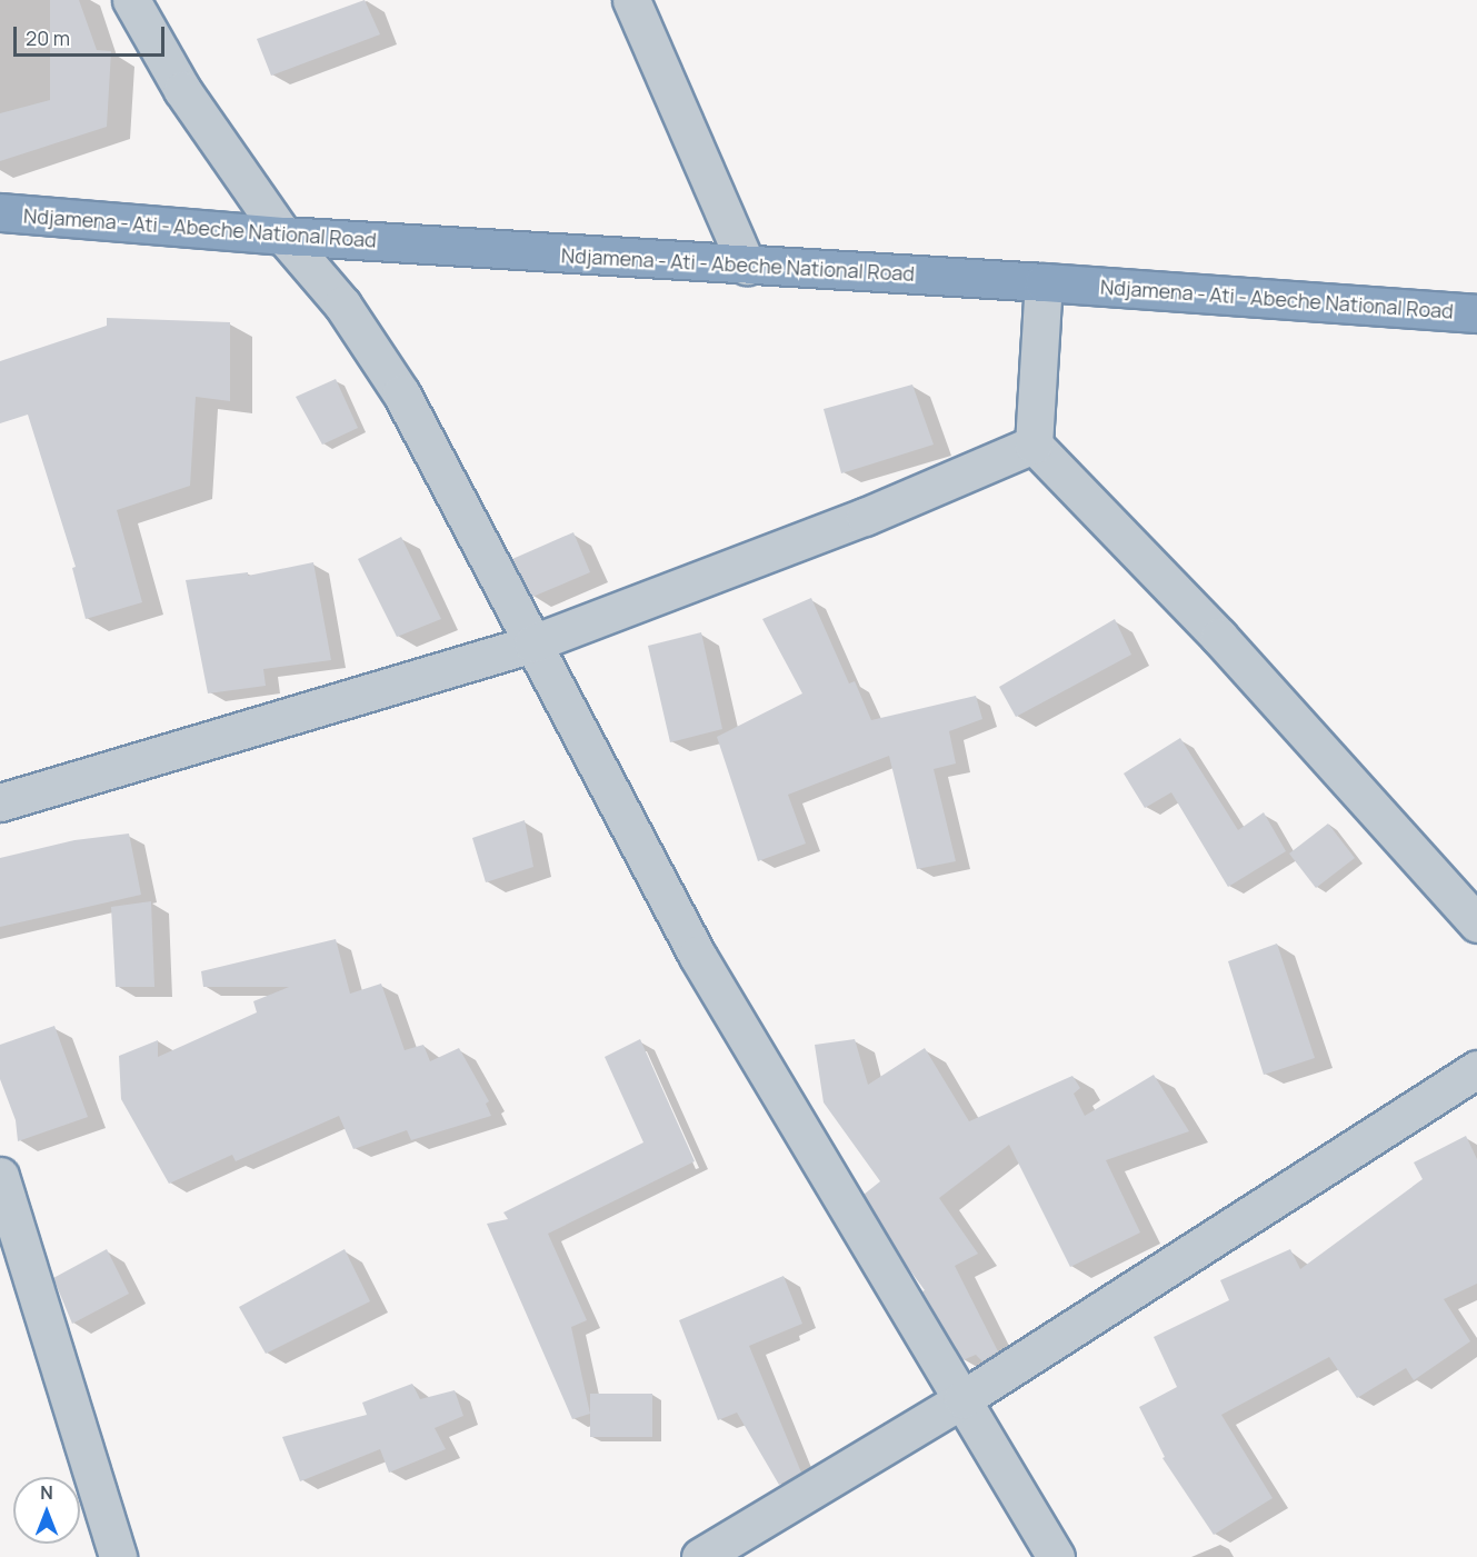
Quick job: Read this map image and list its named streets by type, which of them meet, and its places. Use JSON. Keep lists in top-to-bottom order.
{
  "streets": {
    "highway": ["Ndjamena - Ati - Abeche National Road"]
  },
  "scale_bar": "20 m",
  "north": "top"
}
